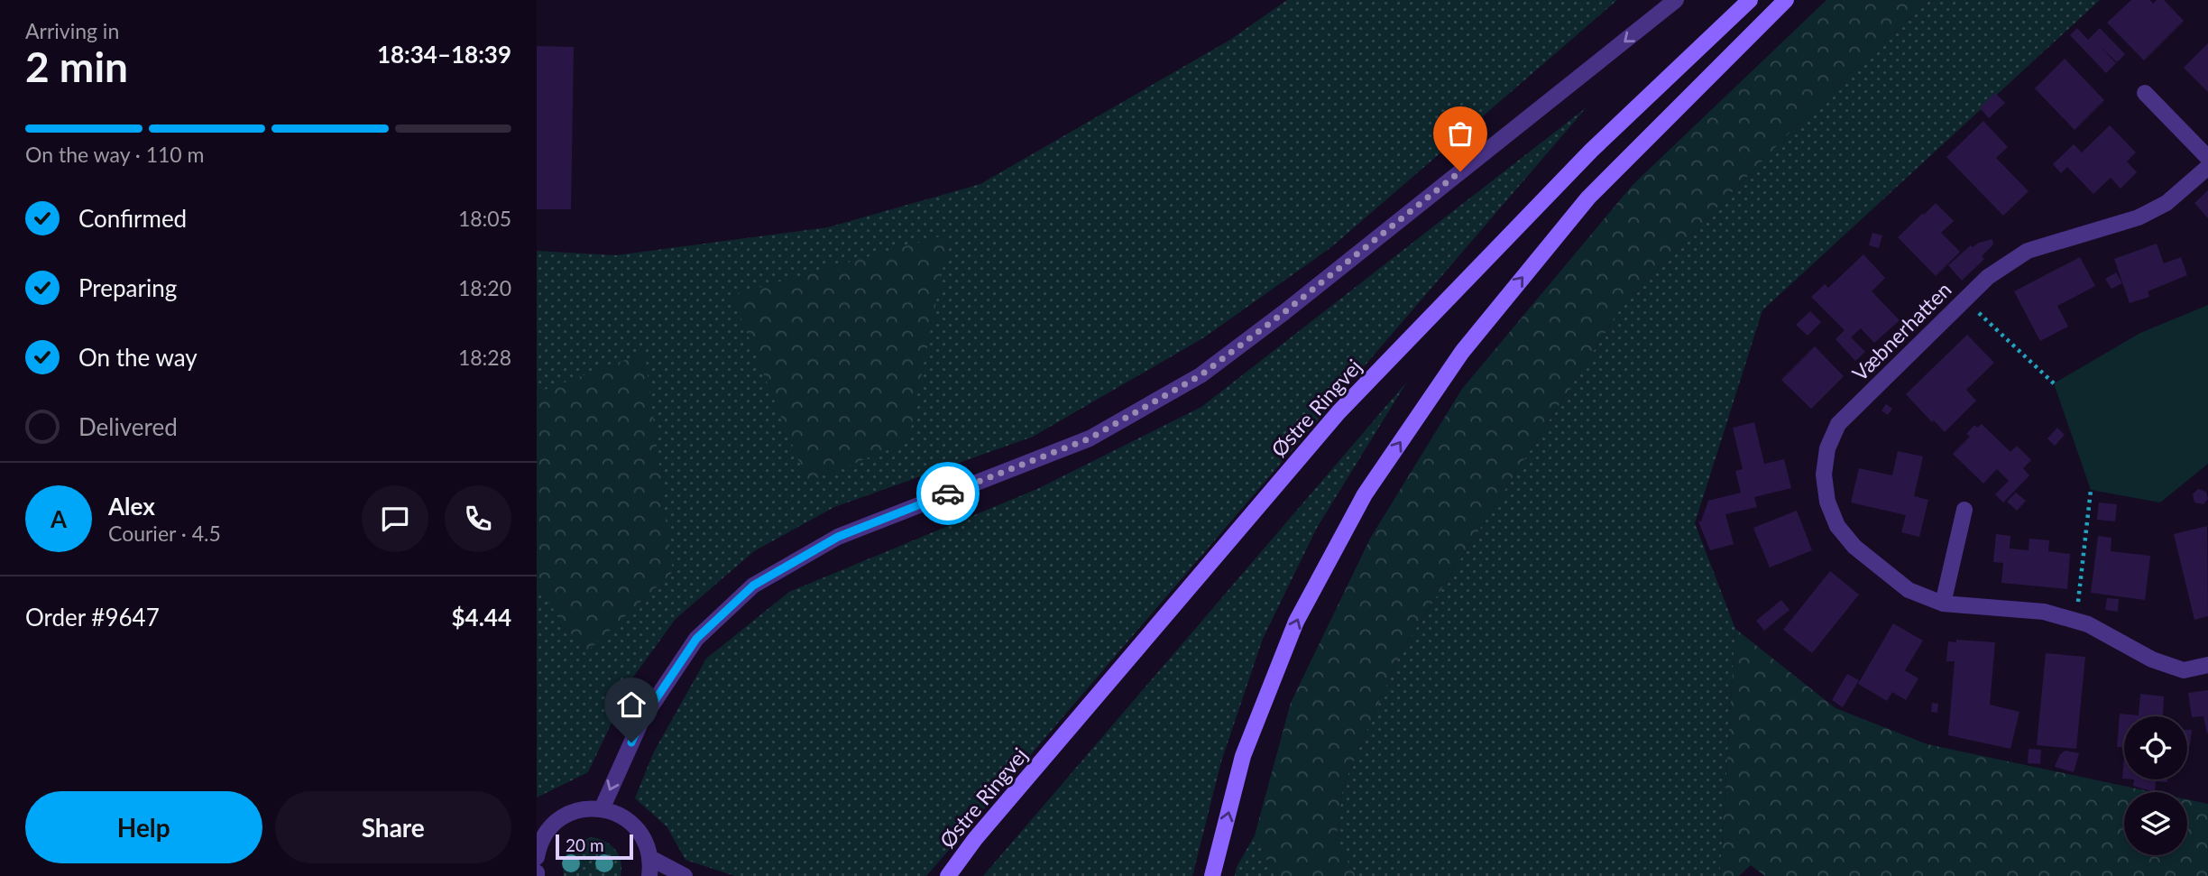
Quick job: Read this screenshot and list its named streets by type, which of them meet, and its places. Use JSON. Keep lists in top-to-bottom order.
{
  "streets": {
    "main road": ["Østre Ringvej"],
    "street": ["Væbnerhatten"]
  },
  "scale_bar": "20 m",
  "page": {
    "heading": ["2 min", "Arriving in", "18:34–18:39"],
    "panel": [
      "Alex",
      "Courier · 4.5",
      "Order #9647",
      "$4.44"
    ],
    "bar": "On the way · 110 m",
    "list": [
      ["Confirmed", "18:05"],
      ["Preparing", "18:20"],
      ["On the way", "18:28"],
      "Delivered"
    ],
    "round": "A",
    "buttons": ["Help", "Share"],
    "scale": "20 m"
  }
}
